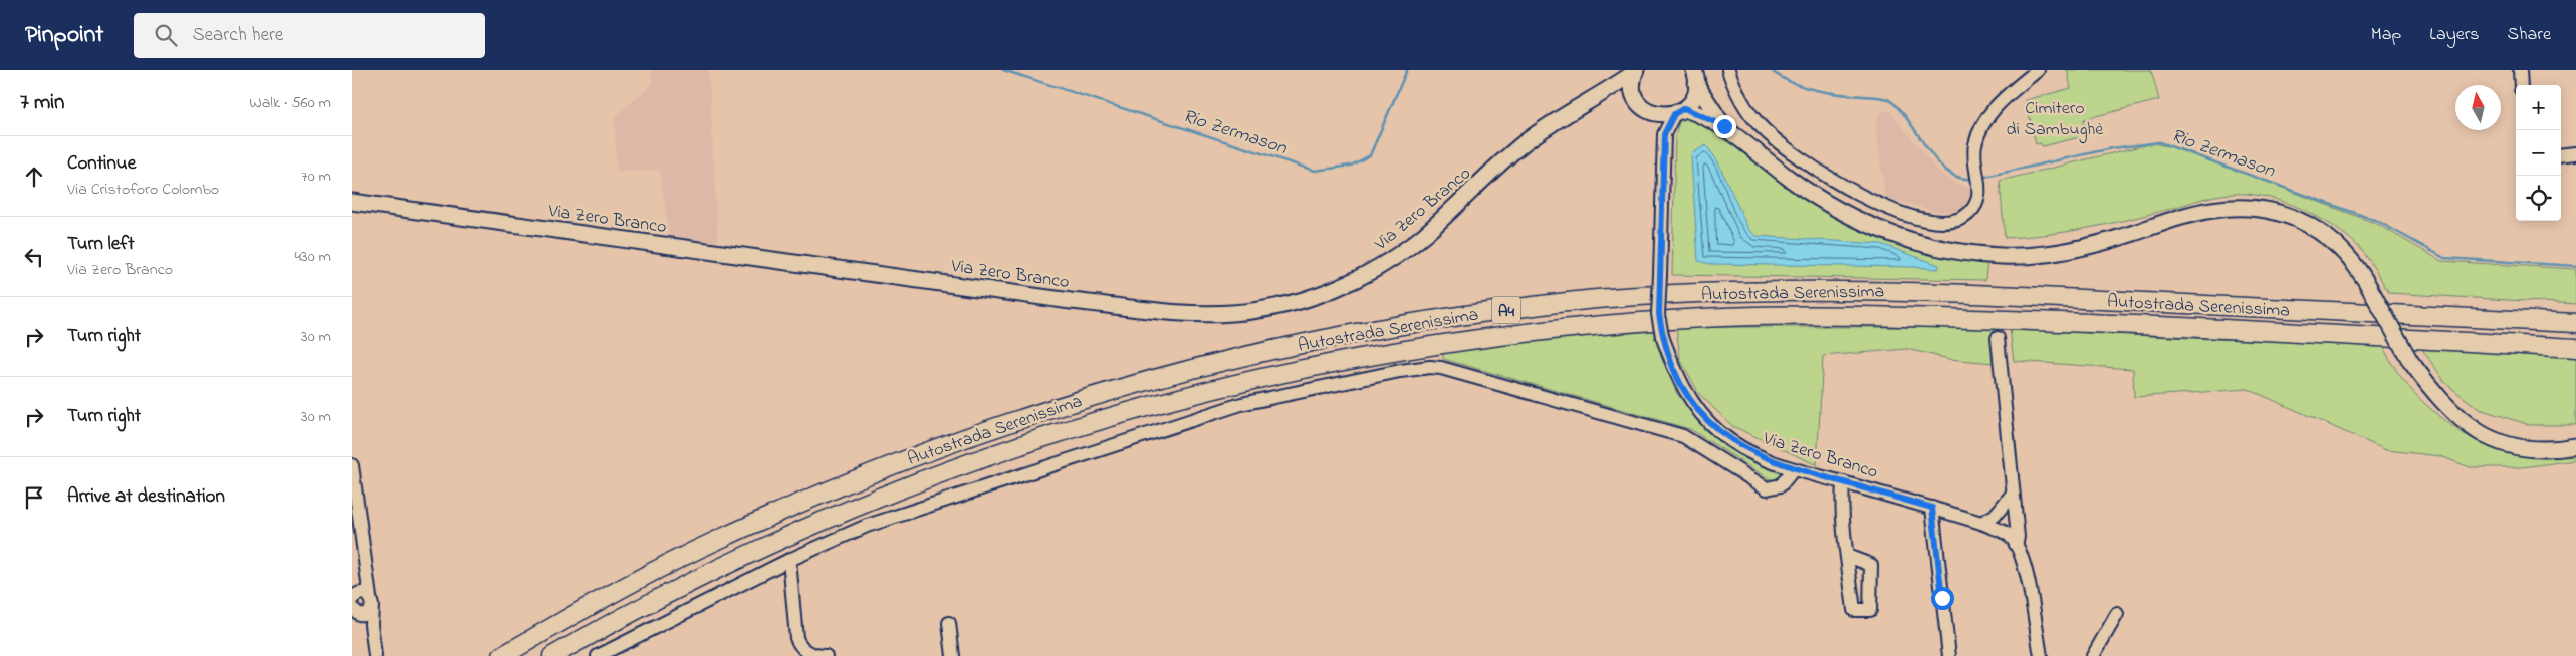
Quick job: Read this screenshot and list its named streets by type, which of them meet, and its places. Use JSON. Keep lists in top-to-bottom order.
{
  "streets": {
    "highway": ["Autostrada Serenissima", "A4"],
    "main road": ["Via Zero Branco"]
  },
  "water": ["Rio Zermason"],
  "parks": ["Cimitero di Sambughè"],
  "north": "top",
  "page": {
    "header": "Pinpoint",
    "search": "Search here",
    "nav": ["Map", "Layers", "Share"],
    "heading": ["7 min", "Walk · 560 m"],
    "map_buttons": ["+", "−"],
    "list": [
      ["Continue", "Via Cristoforo Colombo", "70 m"],
      ["Turn left", "Via Zero Branco", "430 m"],
      ["Turn right", "30 m"],
      ["Turn right", "30 m"],
      "Arrive at destination"
    ]
  }
}
